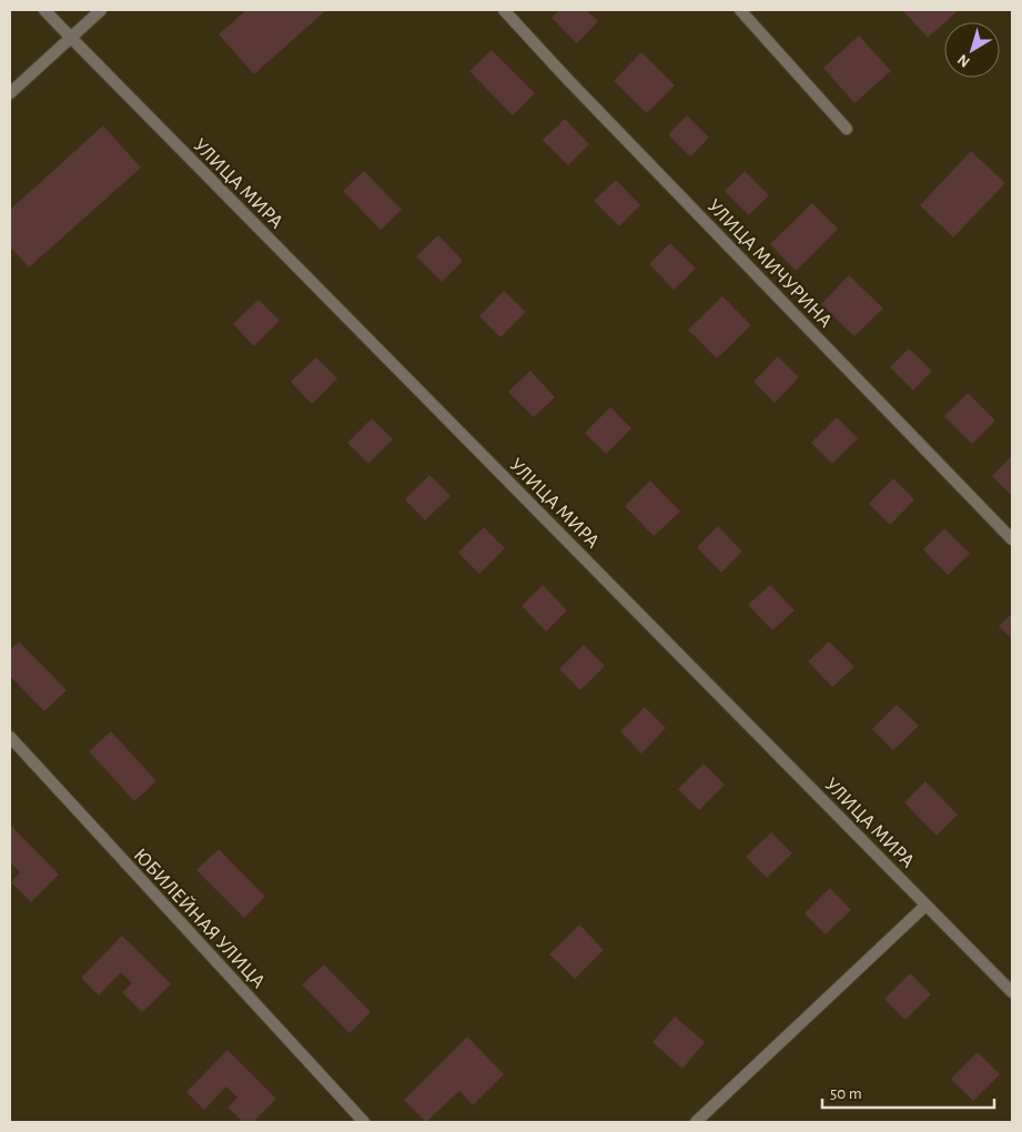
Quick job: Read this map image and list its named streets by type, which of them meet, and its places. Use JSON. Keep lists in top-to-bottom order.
{
  "streets": {
    "street": ["УЛИЦА МИРА", "УЛИЦА МИЧУРИНА", "ЮБИЛЕЙНАЯ УЛИЦА"]
  },
  "scale_bar": "50 m",
  "north": "bottom left"
}
